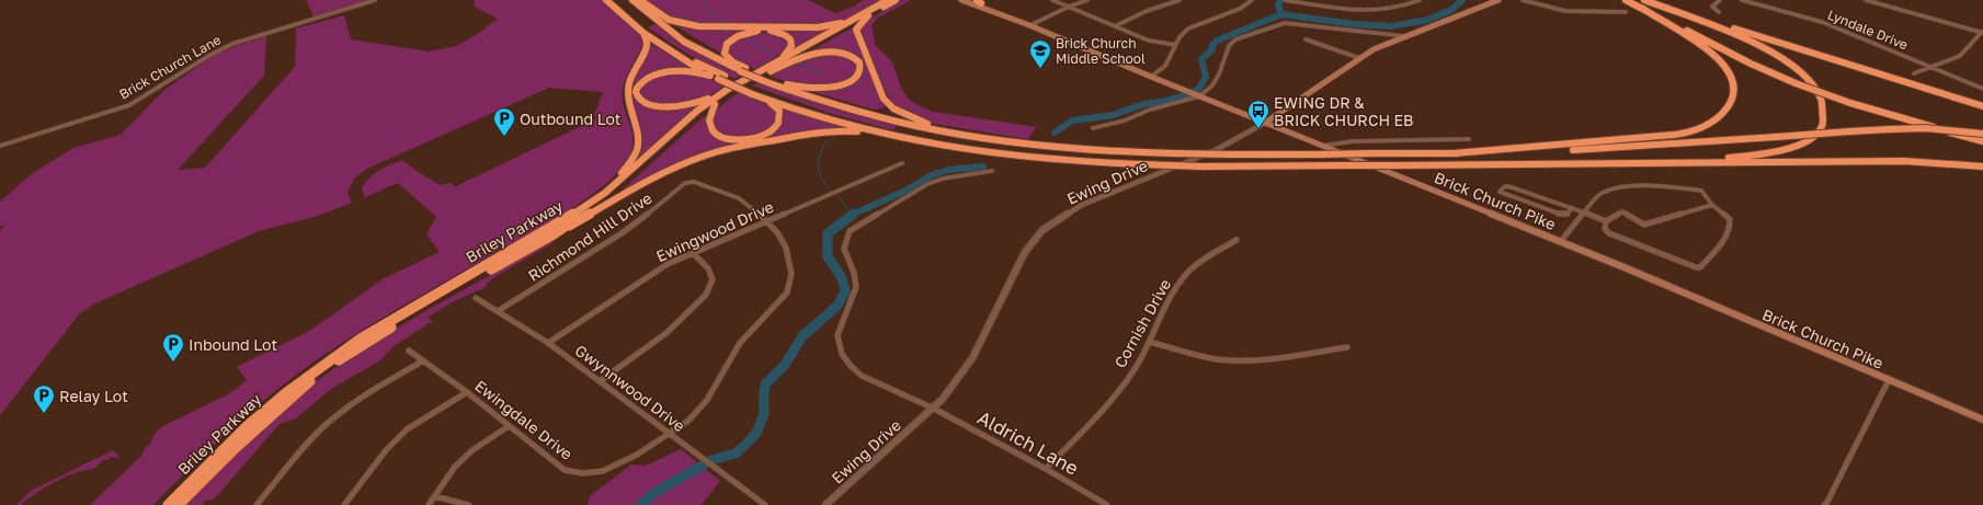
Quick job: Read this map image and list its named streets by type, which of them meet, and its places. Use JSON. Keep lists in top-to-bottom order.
{
  "streets": {
    "highway": ["Briley Parkway"],
    "main road": ["Ewing Drive", "Brick Church Pike"],
    "street": [
      "Lyndale Drive",
      "Brick Church Lane",
      "Ewingwood Drive",
      "Richmond Hill Drive",
      "Cornish Drive",
      "Gwynnwood Drive",
      "Ewingdale Drive",
      "Aldrich Lane"
    ]
  },
  "crossings": [
    ["Ewing Drive", "Brick Church Pike"],
    ["Ewing Drive", "Aldrich Lane"],
    ["Ewingwood Drive", "Gwynnwood Drive"],
    ["Ewingwood Drive", "Ewingdale Drive"],
    ["Richmond Hill Drive", "Gwynnwood Drive"],
    ["Richmond Hill Drive", "Ewingdale Drive"],
    ["Cornish Drive", "Aldrich Lane"],
    ["Gwynnwood Drive", "Ewingdale Drive"]
  ],
  "places": {
    "school or university": ["Brick Church Middle School"],
    "bus stop": ["EWING DR & BRICK CHURCH EB"],
    "parking": ["Outbound Lot", "Inbound Lot", "Relay Lot"]
  }
}
